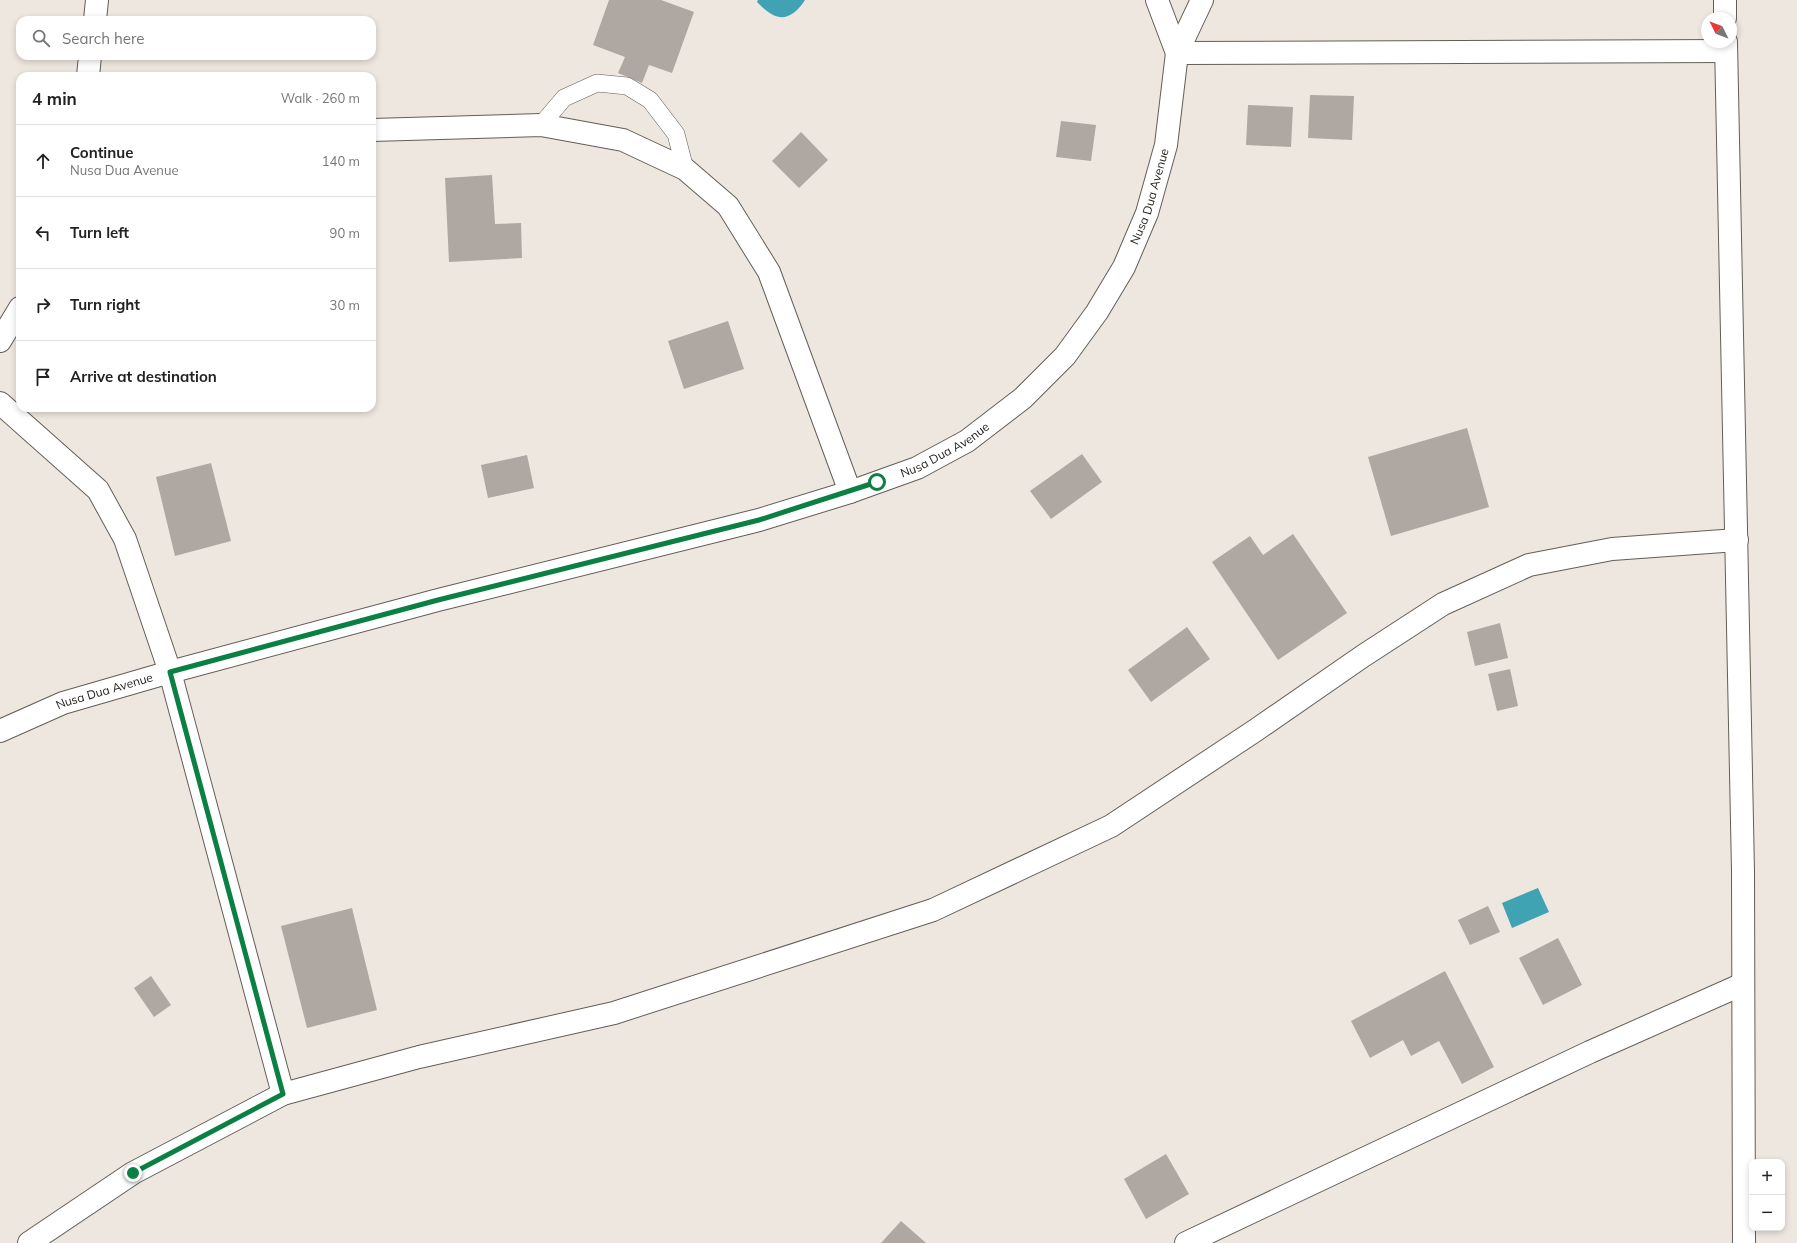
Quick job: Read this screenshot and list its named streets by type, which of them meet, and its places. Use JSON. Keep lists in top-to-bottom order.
{
  "streets": {
    "street": ["Nusa Dua Avenue"]
  },
  "north": "top left",
  "page": {
    "search": "Search here",
    "heading": ["4 min", "Walk · 260 m"],
    "list": [
      ["Continue", "Nusa Dua Avenue", "140 m"],
      ["Turn left", "90 m"],
      ["Turn right", "30 m"],
      "Arrive at destination"
    ],
    "map_buttons": ["+", "−"]
  }
}
